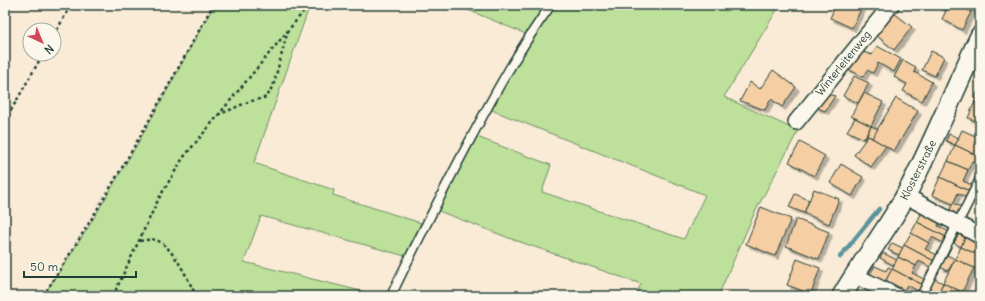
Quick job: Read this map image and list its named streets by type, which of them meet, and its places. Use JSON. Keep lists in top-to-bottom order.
{
  "streets": {
    "street": ["Winterleitenweg", "Klosterstraße"]
  },
  "scale_bar": "50 m",
  "north": "bottom right"
}
